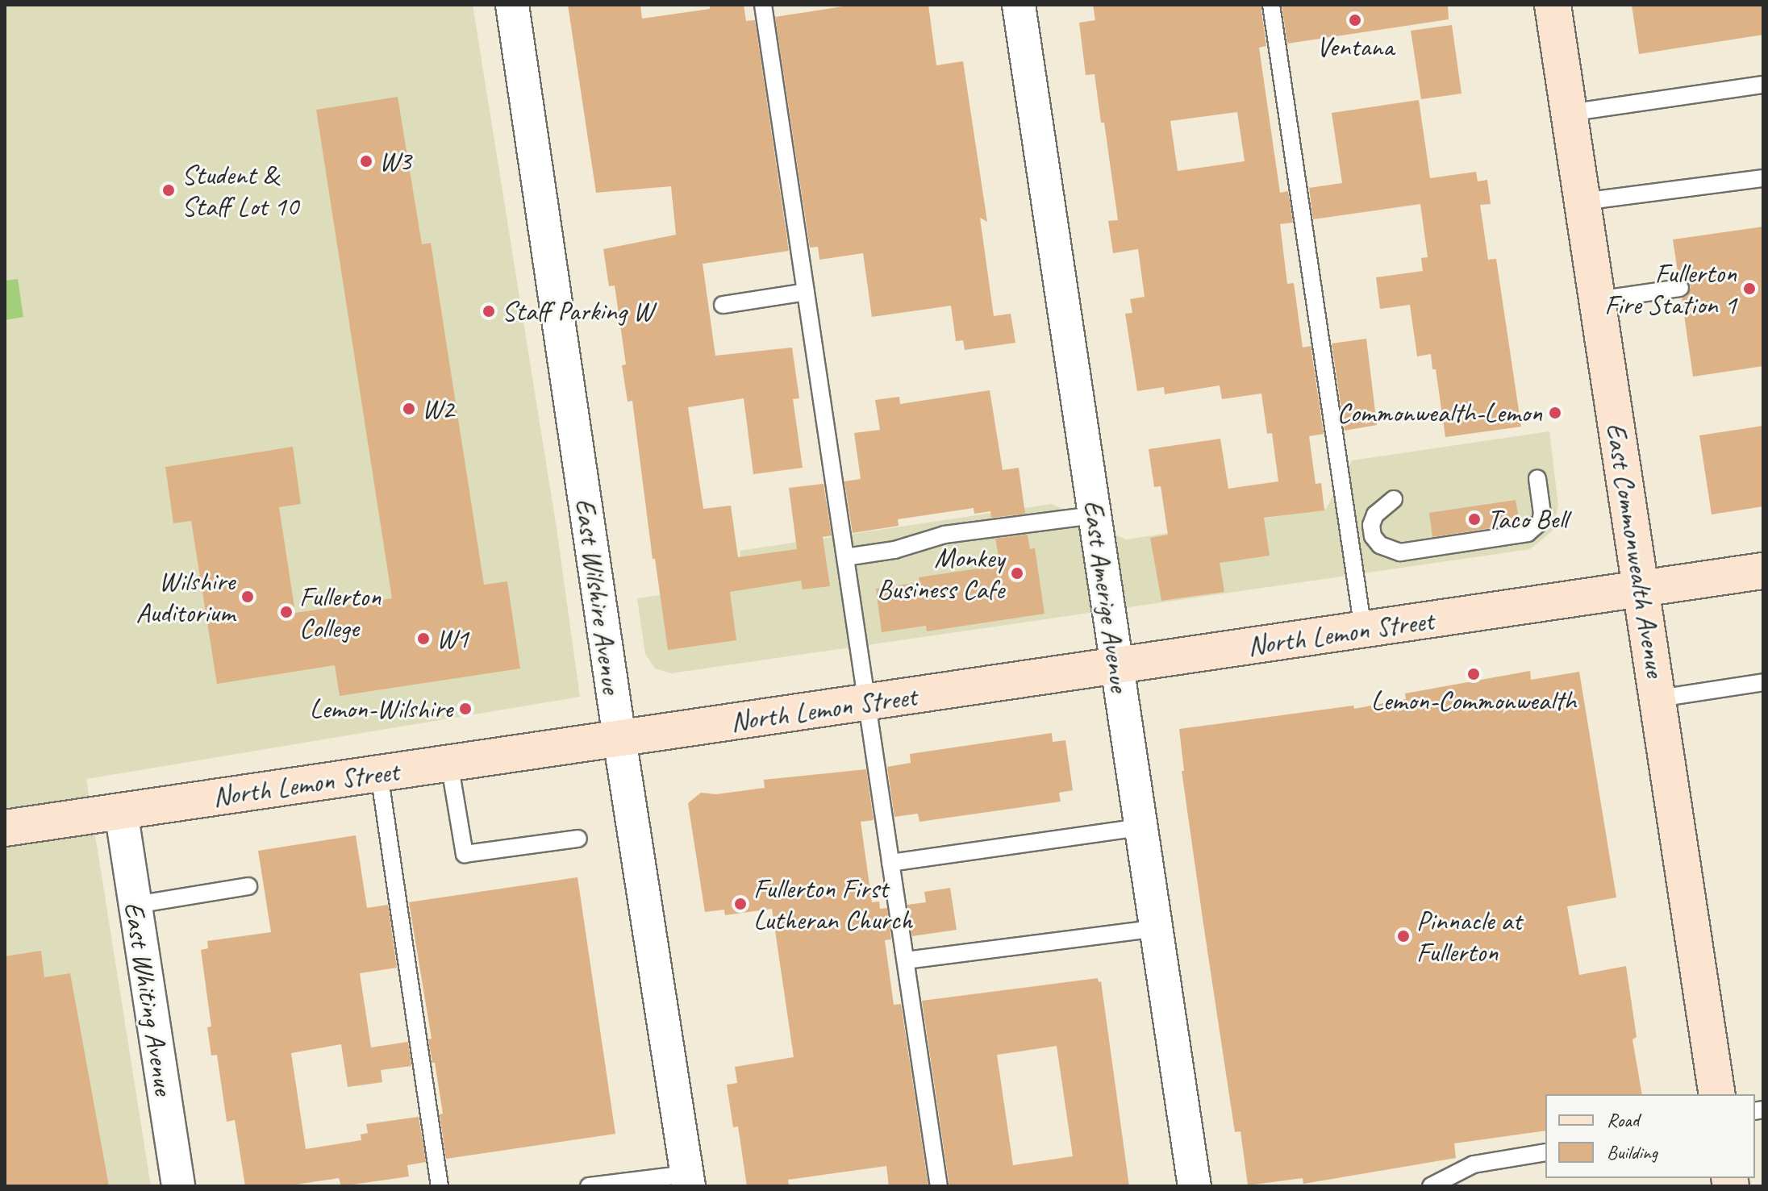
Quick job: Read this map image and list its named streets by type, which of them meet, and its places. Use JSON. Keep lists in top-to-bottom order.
{
  "streets": {
    "street": [
      "East Commonwealth Avenue",
      "East Wilshire Avenue",
      "East Amerige Avenue",
      "North Lemon Street",
      "East Whiting Avenue"
    ]
  },
  "crossings": [
    ["East Commonwealth Avenue", "North Lemon Street"],
    ["East Wilshire Avenue", "North Lemon Street"],
    ["East Amerige Avenue", "North Lemon Street"],
    ["North Lemon Street", "East Whiting Avenue"]
  ],
  "places": [
    "Ventana",
    "W3",
    "Student & Staff Lot 10",
    "Fullerton Fire Station 1",
    "Staff Parking W",
    "W2",
    "Commonwealth-Lemon",
    "Taco Bell",
    "Monkey Business Cafe",
    "Wilshire Auditorium",
    "Fullerton College",
    "W1",
    "Lemon-Commonwealth",
    "Lemon-Wilshire",
    "Fullerton First Lutheran Church",
    "Pinnacle at Fullerton"
  ],
  "legend": ["Road", "Building"]
}
